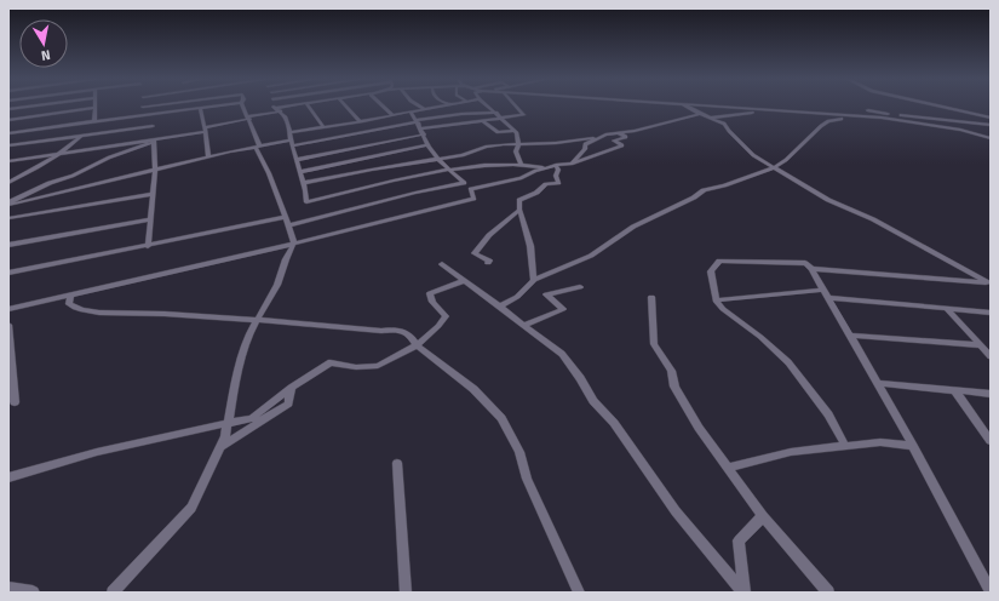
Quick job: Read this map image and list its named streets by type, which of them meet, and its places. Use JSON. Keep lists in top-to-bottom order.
{
  "north": "bottom"
}
